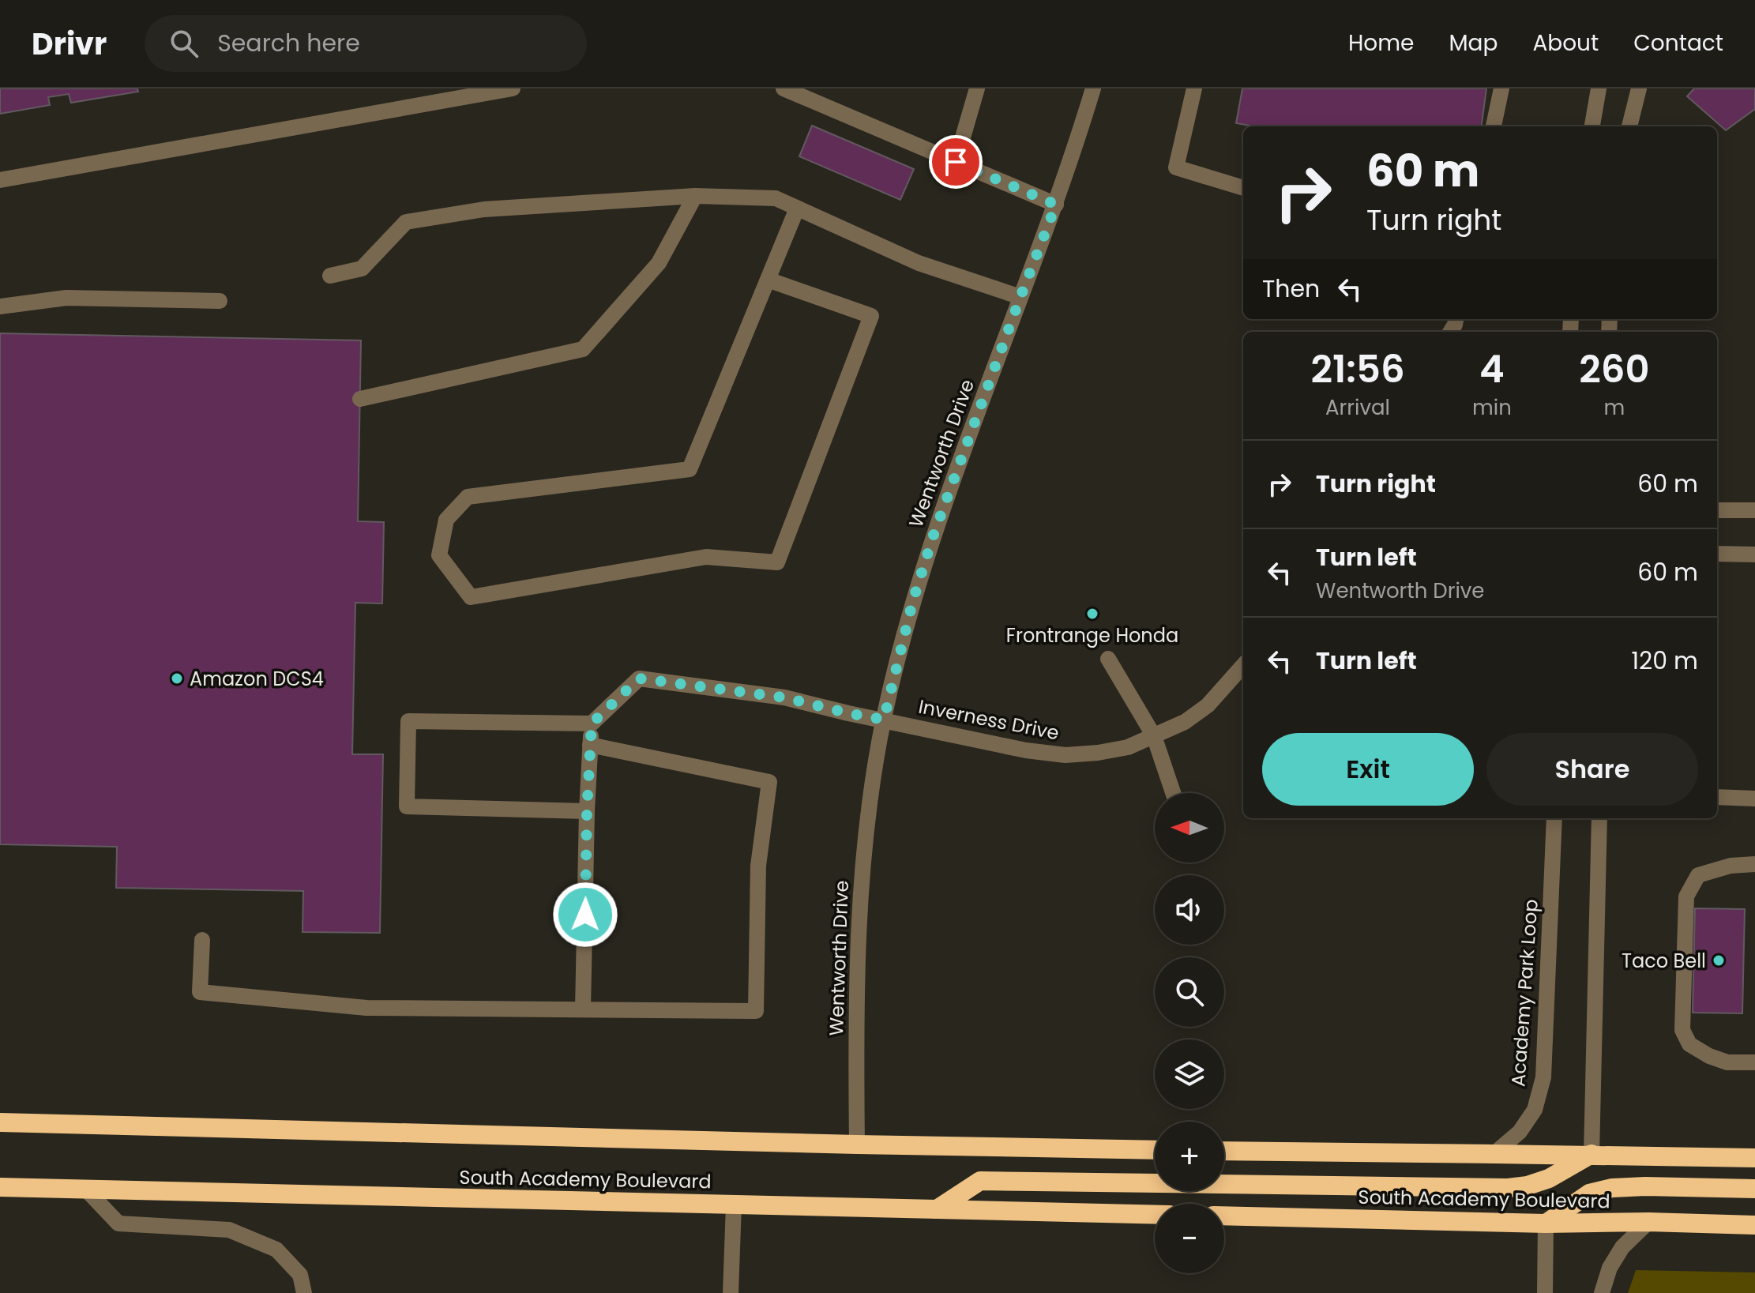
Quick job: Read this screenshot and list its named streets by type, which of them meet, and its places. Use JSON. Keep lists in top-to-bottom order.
{
  "streets": {
    "highway": ["South Academy Boulevard"],
    "street": ["Wentworth Drive", "Inverness Drive", "Academy Park Loop"]
  },
  "crossings": [
    ["Wentworth Drive", "Inverness Drive"]
  ],
  "places": ["Frontrange Honda", "Amazon DCS4", "Taco Bell"],
  "north": "left",
  "page": {
    "header": "Drivr",
    "search": "Search here",
    "nav": [
      "Home",
      "Map",
      "About",
      "Contact"
    ],
    "turn": ["60 m", "Turn right"],
    "then": "Then",
    "eta": [
      "21:56",
      "Arrival",
      "4",
      "min",
      "260",
      "m"
    ],
    "list": [
      {
        "name": "Turn right",
        "value": "60 m"
      },
      {
        "name": "Turn left",
        "note": "Wentworth Drive",
        "value": "60 m"
      },
      {
        "name": "Turn left",
        "value": "120 m"
      }
    ],
    "buttons": ["Exit", "Share"],
    "map_buttons": ["+", "−"]
  }
}
